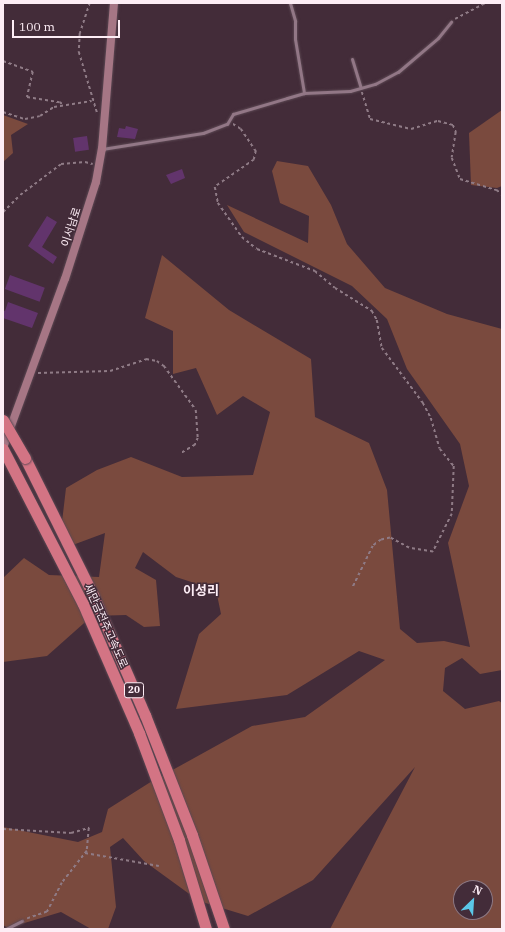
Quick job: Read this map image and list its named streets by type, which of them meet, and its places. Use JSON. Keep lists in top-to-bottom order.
{
  "streets": {
    "highway": ["새만금전주고속도로", "20"],
    "main road": ["이서남로"]
  },
  "crossings": [
    ["이서남로", "새만금전주고속도로"]
  ],
  "districts": ["이성리"],
  "scale_bar": "100 m",
  "north": "top right"
}
